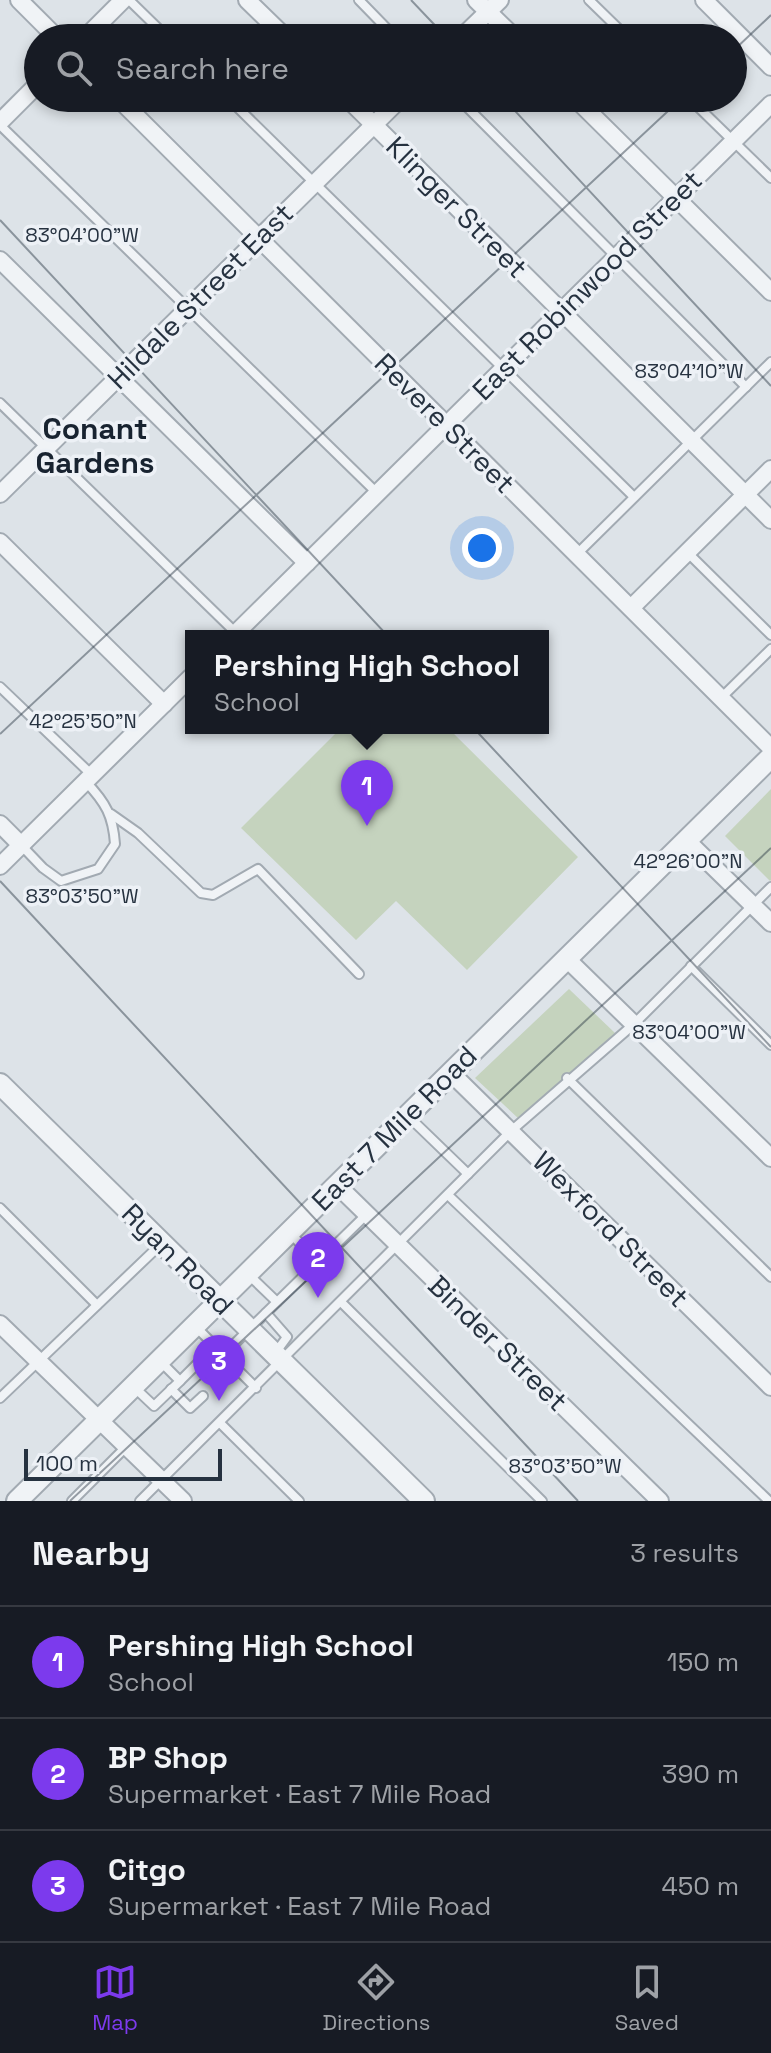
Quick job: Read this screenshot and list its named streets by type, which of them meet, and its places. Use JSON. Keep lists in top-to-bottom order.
{
  "streets": {
    "street": [
      "Klinger Street",
      "East Robinwood Street",
      "Hildale Street East",
      "Revere Street",
      "East 7 Mile Road",
      "Wexford Street",
      "Ryan Road",
      "Binder Street"
    ]
  },
  "crossings": [
    ["Klinger Street", "East Robinwood Street"],
    ["Klinger Street", "Hildale Street East"],
    ["East Robinwood Street", "Revere Street"],
    ["Hildale Street East", "Revere Street"],
    ["East 7 Mile Road", "Wexford Street"],
    ["East 7 Mile Road", "Ryan Road"],
    ["East 7 Mile Road", "Binder Street"]
  ],
  "districts": ["Conant Gardens"],
  "scale_bar": "100 m",
  "page": {
    "search": "Search here",
    "popup": ["Pershing High School", "School"],
    "pins": ["1", "2", "3"],
    "scale": "100 m",
    "heading": ["Nearby", "3 results"],
    "list": [
      {
        "mark": "1",
        "name": "Pershing High School",
        "note": "School",
        "value": "150 m"
      },
      {
        "mark": "2",
        "name": "BP Shop",
        "note": "Supermarket · East 7 Mile Road",
        "value": "390 m"
      },
      {
        "mark": "3",
        "name": "Citgo",
        "note": "Supermarket · East 7 Mile Road",
        "value": "450 m"
      }
    ],
    "nav": ["Map", "Directions", "Saved"]
  },
  "coordinates": [
    "83°04'00\"W",
    "83°04'10\"W",
    "42°25'50\"N",
    "42°26'00\"N",
    "83°03'50\"W"
  ]
}
